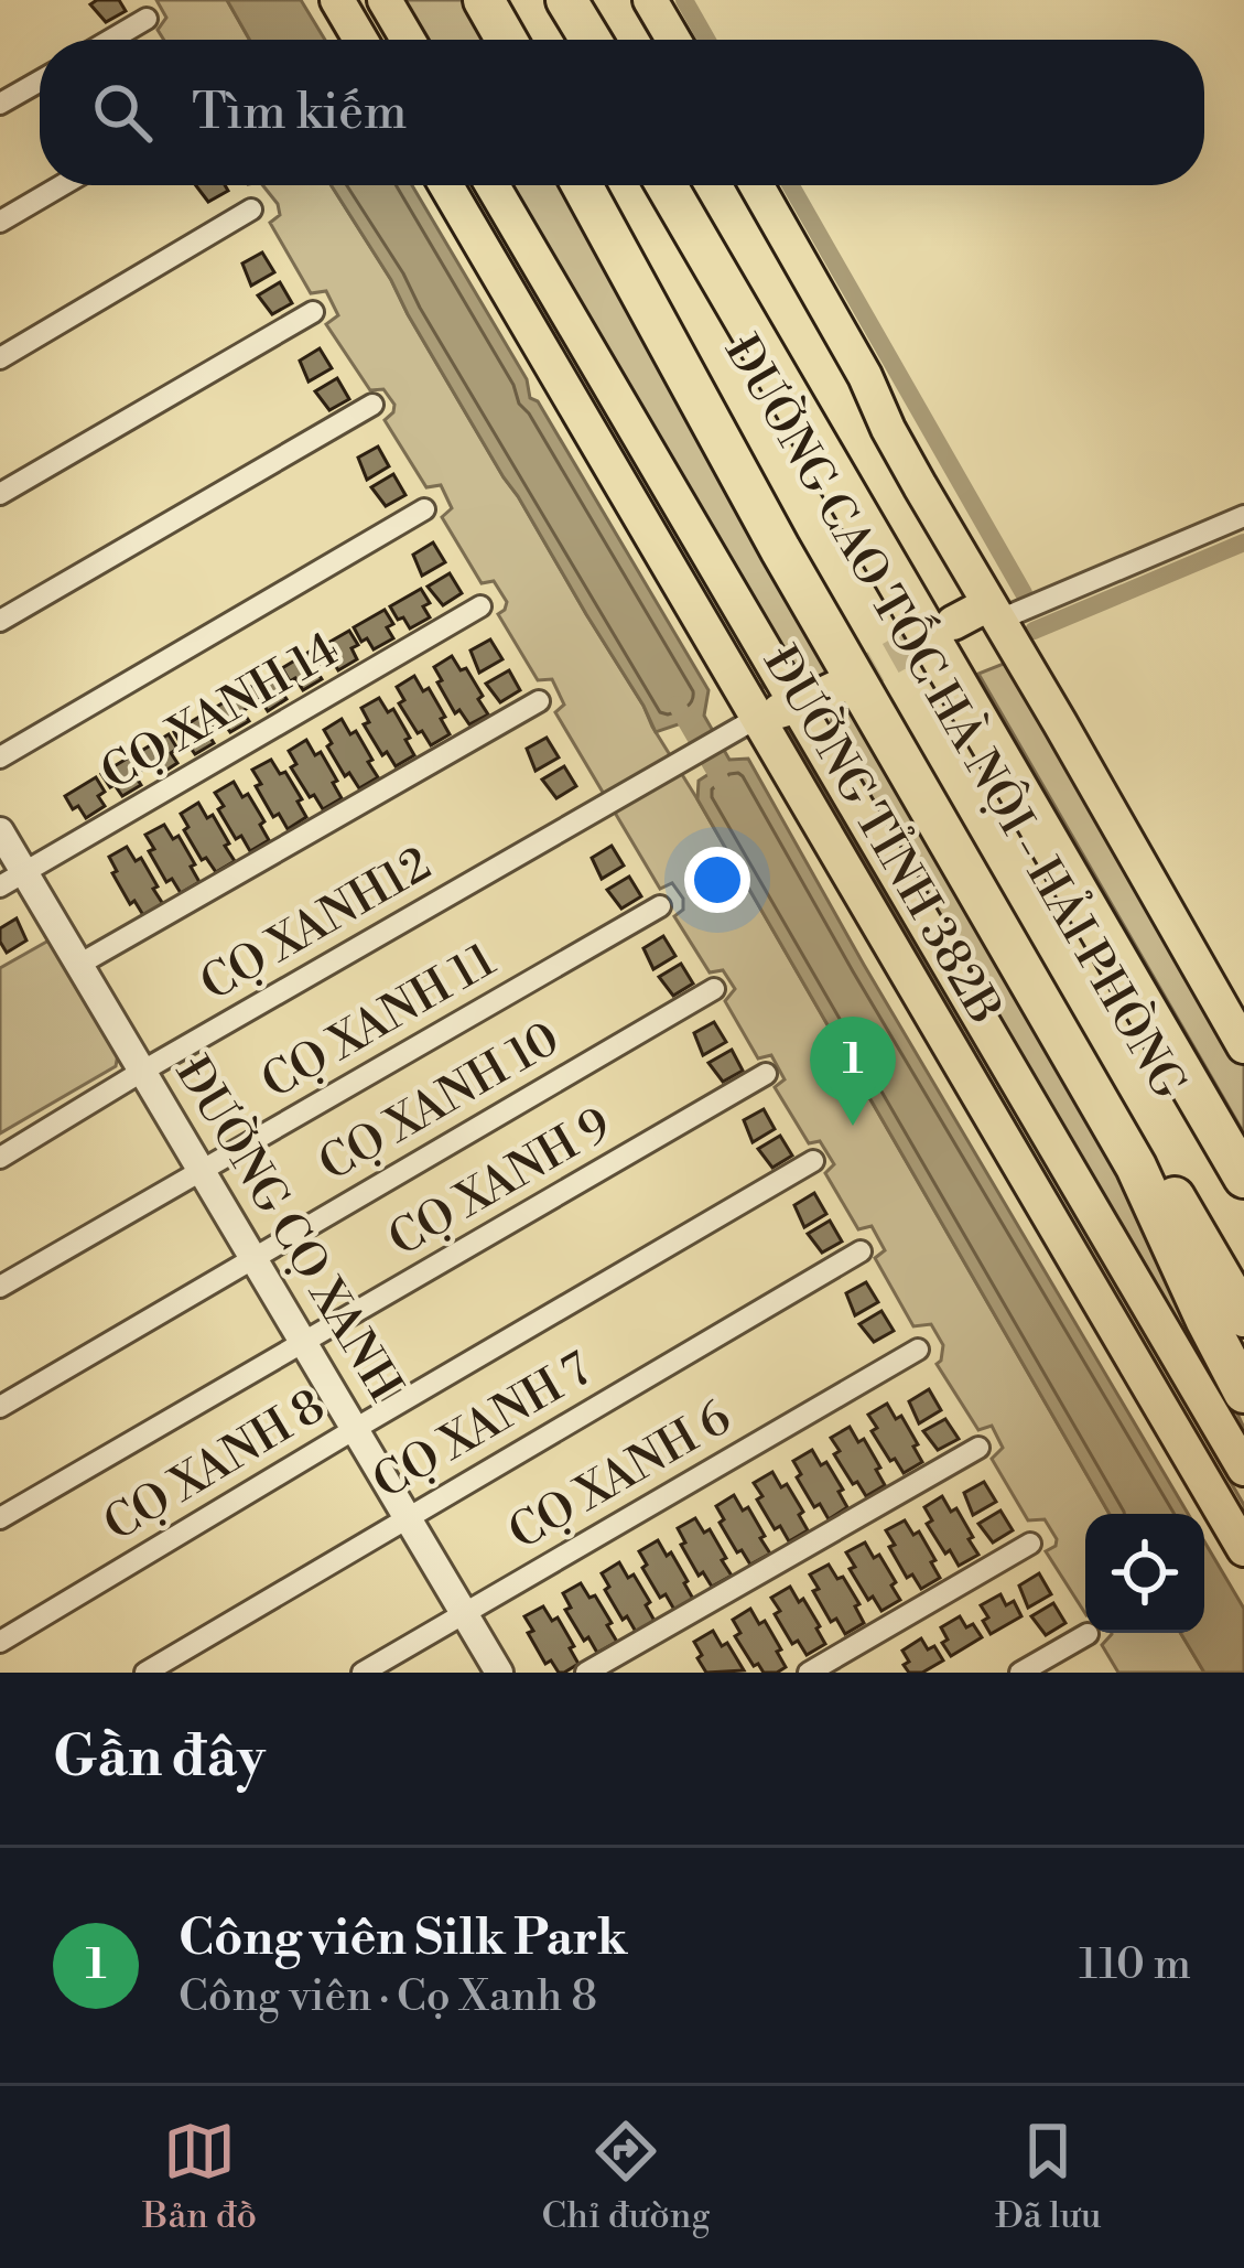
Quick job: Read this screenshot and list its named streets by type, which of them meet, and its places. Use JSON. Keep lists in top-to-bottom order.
{
  "streets": {
    "highway": ["ĐƯỜNG CAO TỐC HÀ NỘI - HẢI PHÒNG"],
    "main road": ["ĐƯỜNG TỈNH 382B"],
    "street": [
      "CỌ XANH 14",
      "CỌ XANH12",
      "CỌ XANH 11",
      "CỌ XANH 10",
      "CỌ XANH 9",
      "ĐƯỜNG CỌ XANH",
      "CỌ XANH 7",
      "CỌ XANH 8",
      "CỌ XANH 6"
    ]
  },
  "crossings": [
    ["CỌ XANH 14", "ĐƯỜNG CỌ XANH"],
    ["ĐƯỜNG TỈNH 382B", "CỌ XANH12"],
    ["CỌ XANH12", "ĐƯỜNG CỌ XANH"],
    ["CỌ XANH 11", "ĐƯỜNG CỌ XANH"],
    ["CỌ XANH 10", "ĐƯỜNG CỌ XANH"],
    ["CỌ XANH 9", "ĐƯỜNG CỌ XANH"],
    ["ĐƯỜNG CỌ XANH", "CỌ XANH 7"],
    ["ĐƯỜNG CỌ XANH", "CỌ XANH 8"],
    ["ĐƯỜNG CỌ XANH", "CỌ XANH 6"]
  ],
  "page": {
    "search": "Tìm kiếm",
    "pins": "1",
    "heading": "Gần đây",
    "list": [
      {
        "mark": "1",
        "name": "Công viên Silk Park",
        "note": "Công viên · Cọ Xanh 8",
        "value": "110 m"
      }
    ],
    "nav": ["Bản đồ", "Chỉ đường", "Đã lưu"]
  }
}
